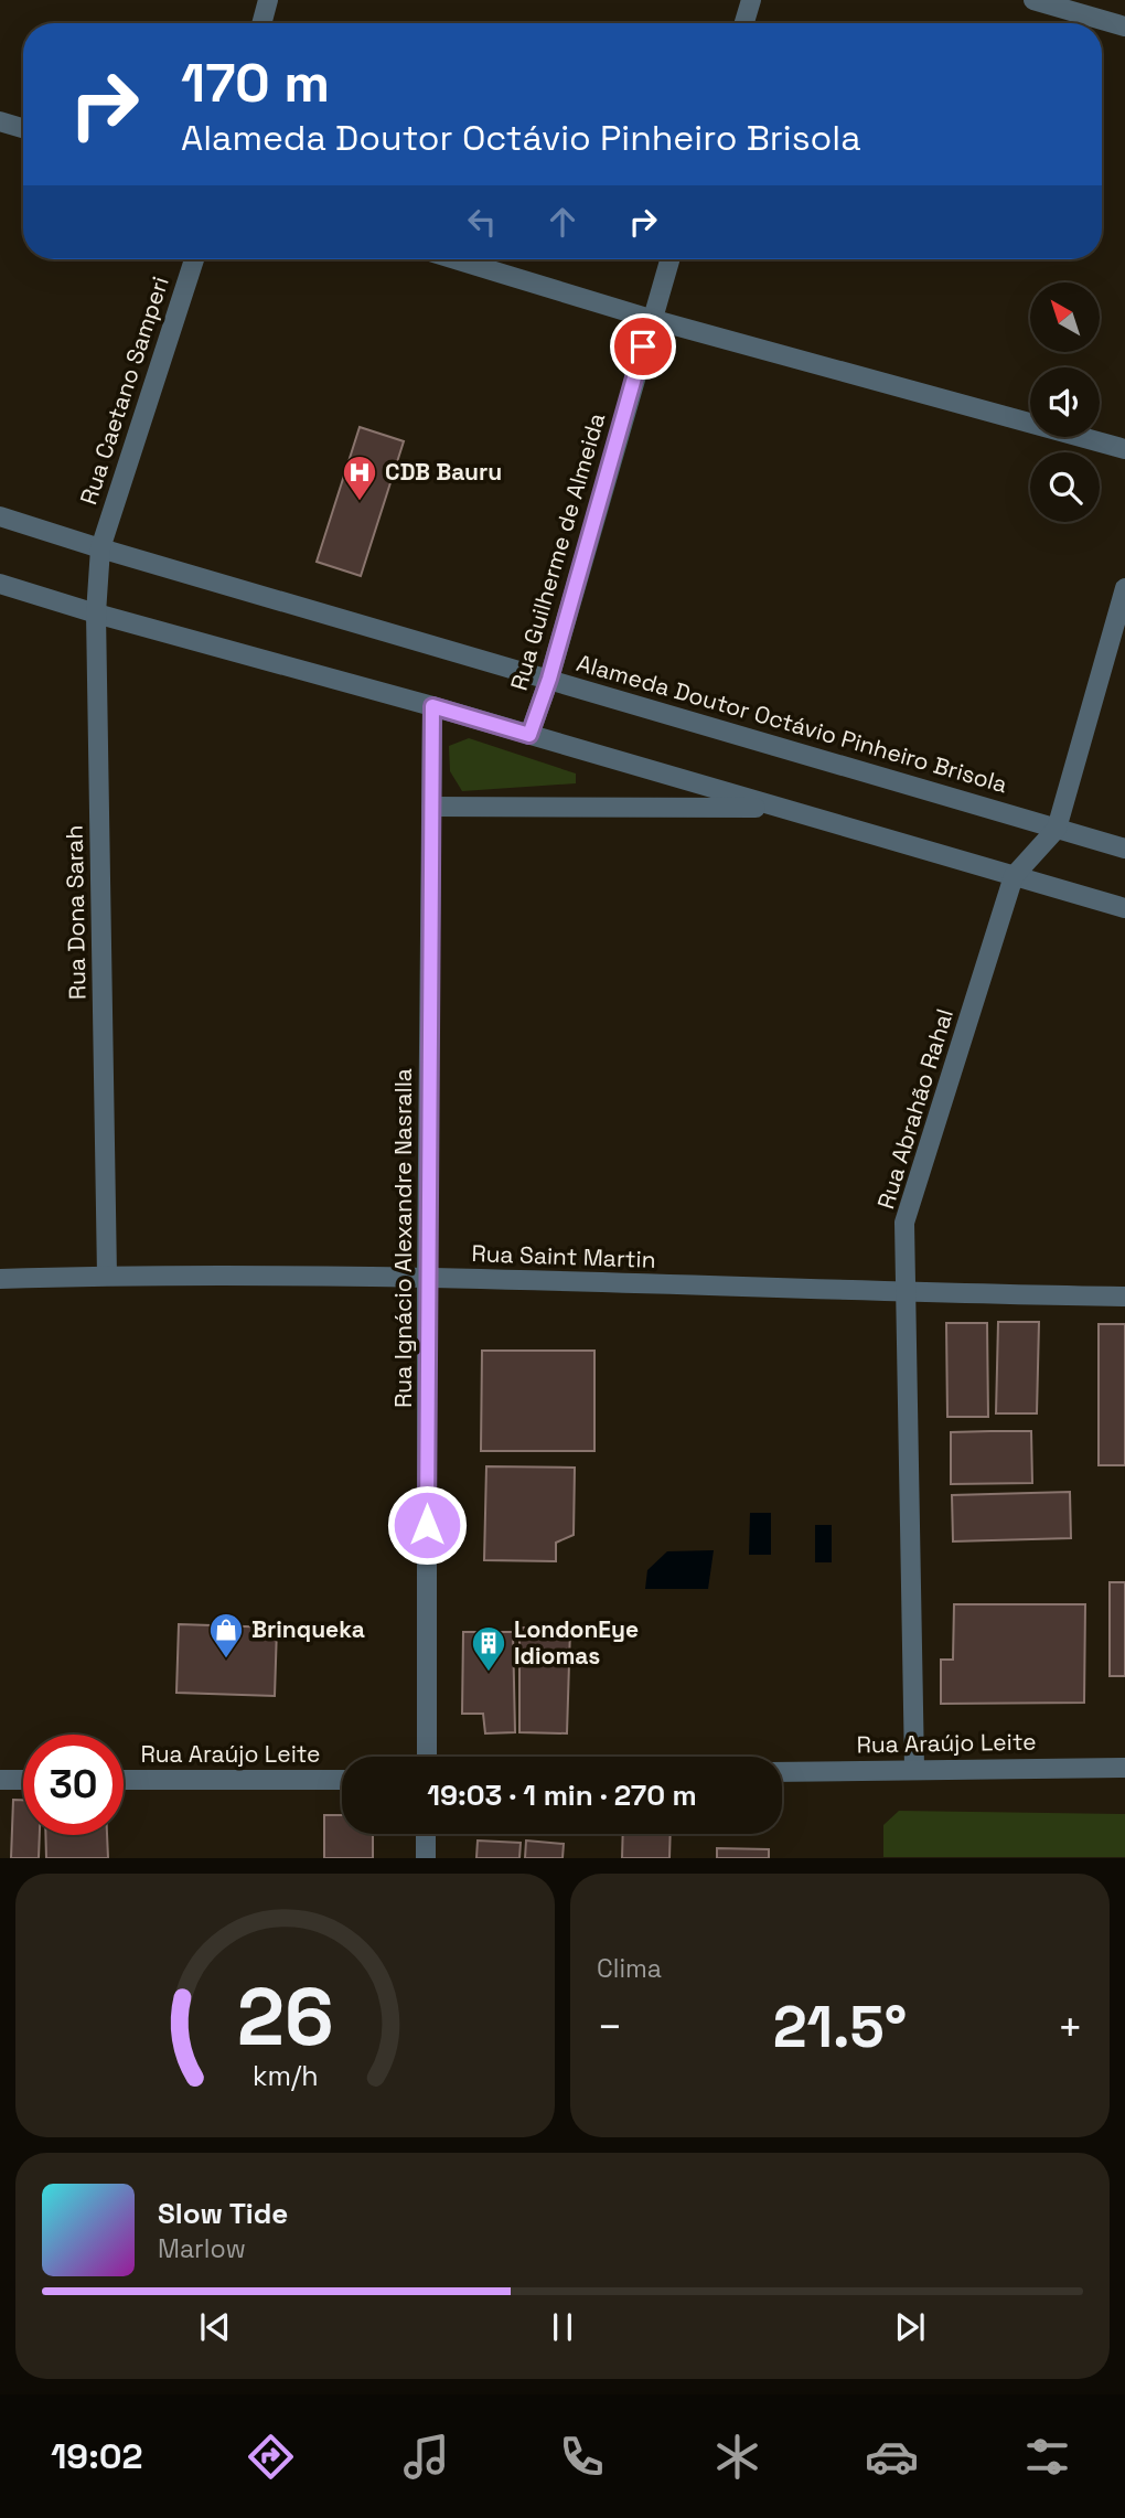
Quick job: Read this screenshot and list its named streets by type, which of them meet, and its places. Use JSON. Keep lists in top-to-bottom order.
{
  "streets": {
    "street": [
      "Rua Caetano Samperi",
      "Rua Guilherme de Almeida",
      "Alameda Doutor Octávio Pinheiro Brisola",
      "Rua Dona Sarah",
      "Rua Abrahão Rahal",
      "Rua Ignácio Alexandre Nasralla",
      "Rua Saint Martin",
      "Rua Araújo Leite"
    ]
  },
  "crossings": [
    ["Rua Caetano Samperi", "Alameda Doutor Octávio Pinheiro Brisola"],
    ["Rua Caetano Samperi", "Rua Dona Sarah"],
    ["Rua Guilherme de Almeida", "Alameda Doutor Octávio Pinheiro Brisola"],
    ["Alameda Doutor Octávio Pinheiro Brisola", "Rua Dona Sarah"],
    ["Alameda Doutor Octávio Pinheiro Brisola", "Rua Abrahão Rahal"],
    ["Rua Dona Sarah", "Rua Saint Martin"],
    ["Rua Abrahão Rahal", "Rua Saint Martin"],
    ["Rua Abrahão Rahal", "Rua Araújo Leite"],
    ["Rua Ignácio Alexandre Nasralla", "Rua Saint Martin"]
  ],
  "places": {
    "hospital": ["CDB Bauru"],
    "shop": ["Brinqueka"],
    "building": ["LondonEye Idiomas"]
  },
  "north": "top left",
  "page": {
    "turn": ["170 m", "Alameda Doutor Octávio Pinheiro Brisola"],
    "limit": "30",
    "trip": "19:03 · 1 min · 270 m",
    "tile": "Clima",
    "heat": ["−", "21.5°", "+"],
    "song": ["Slow Tide", "Marlow"],
    "tabs": "19:02",
    "gauge": ["26", "km/h"]
  }
}
